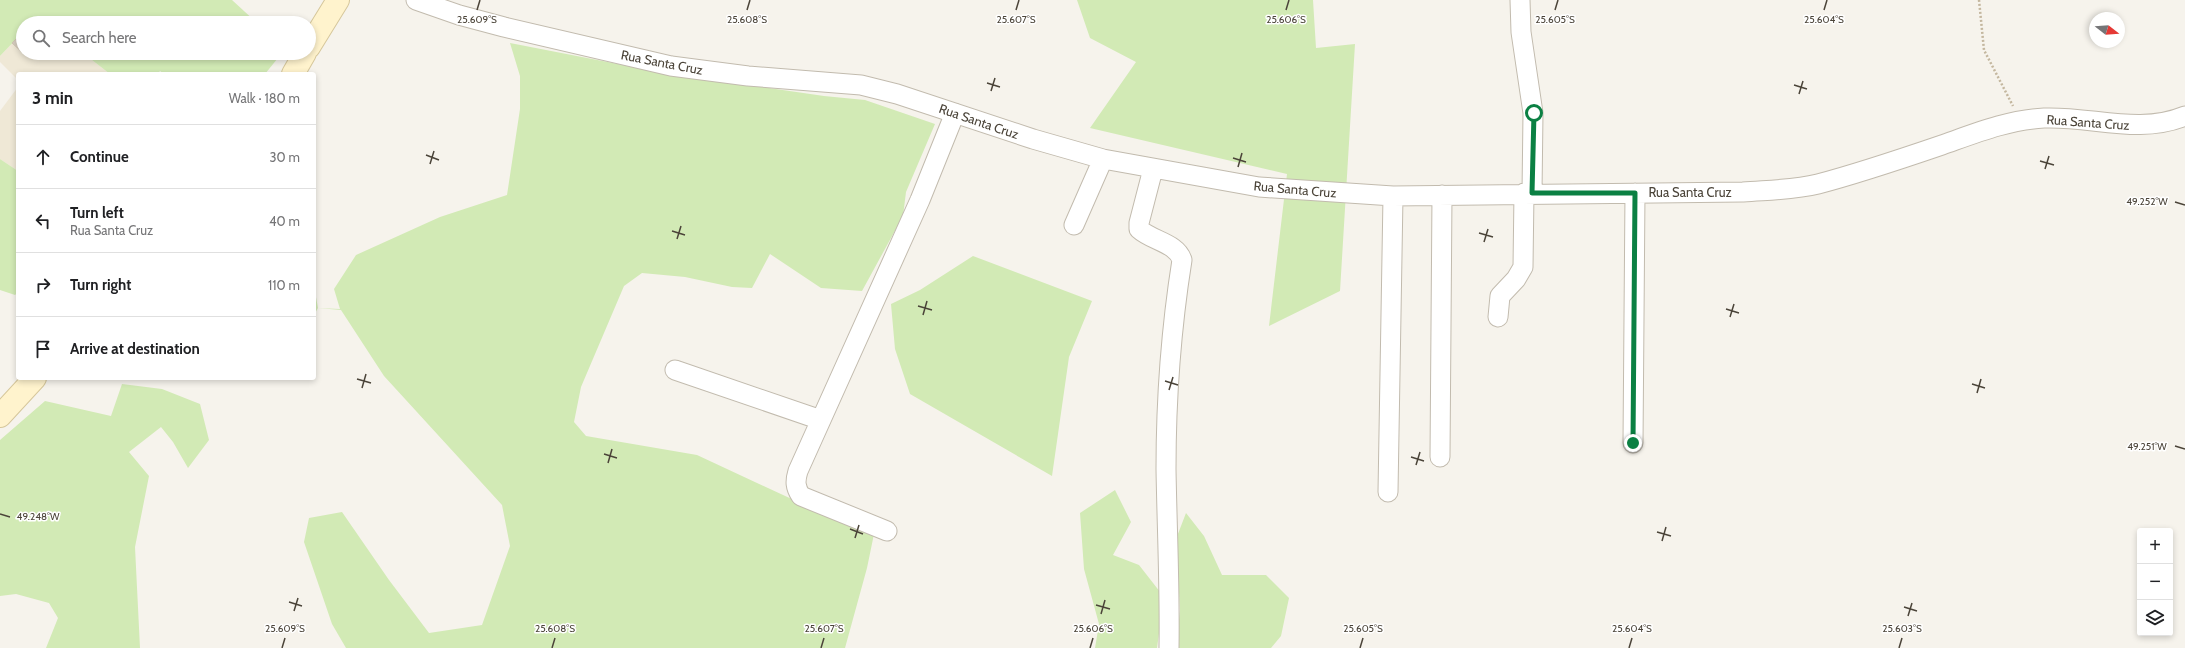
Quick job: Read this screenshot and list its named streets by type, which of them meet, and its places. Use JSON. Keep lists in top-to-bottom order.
{
  "streets": {
    "street": ["Rua Santa Cruz"]
  },
  "north": "right",
  "page": {
    "search": "Search here",
    "heading": ["3 min", "Walk · 180 m"],
    "list": [
      ["Continue", "30 m"],
      ["Turn left", "Rua Santa Cruz", "40 m"],
      ["Turn right", "110 m"],
      "Arrive at destination"
    ],
    "map_buttons": ["+", "−"]
  },
  "coordinates": [
    "25.609°S",
    "25.608°S",
    "25.607°S",
    "25.606°S",
    "25.605°S",
    "25.604°S",
    "49.252°W",
    "49.251°W",
    "49.248°W",
    "25.603°S"
  ]
}
